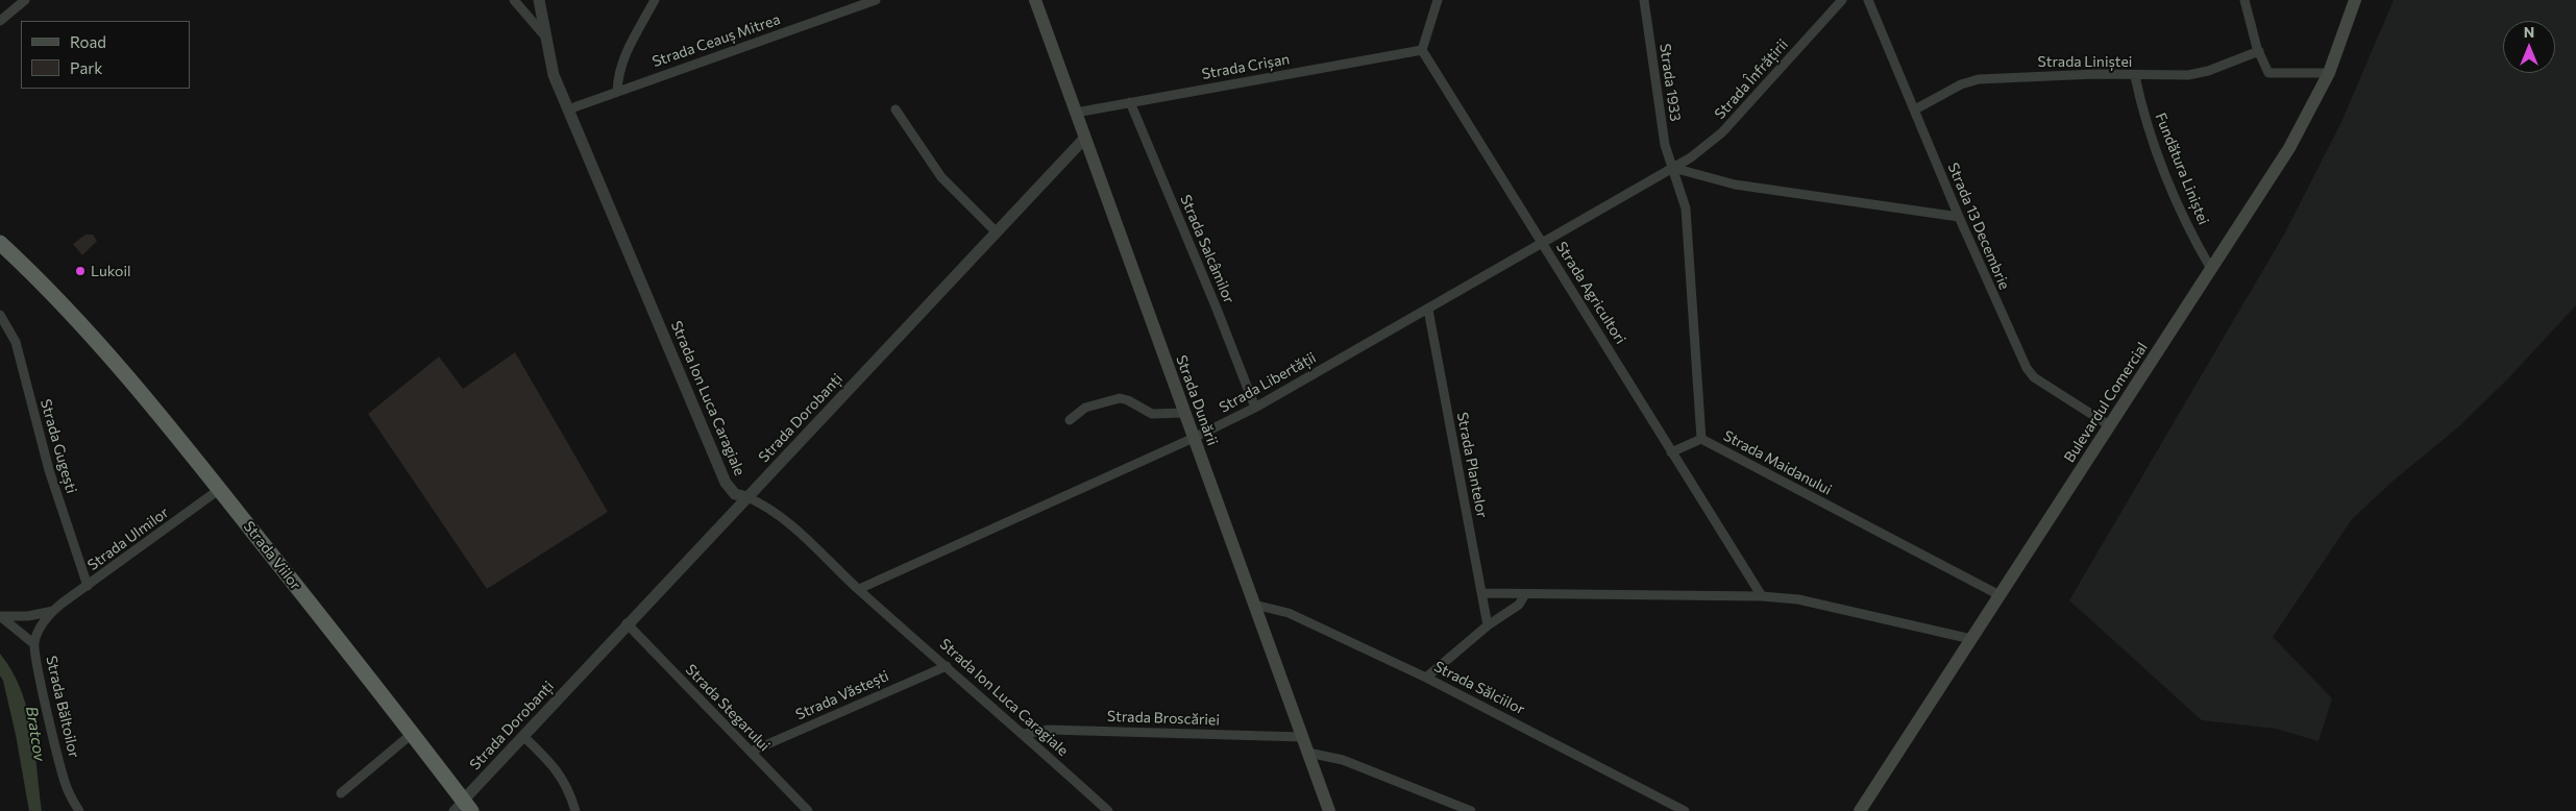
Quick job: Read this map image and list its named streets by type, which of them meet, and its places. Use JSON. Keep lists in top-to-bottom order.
{
  "streets": {
    "highway": ["Strada Viilor"],
    "main road": ["Strada Dunării", "Bulevardul Comercial"],
    "street": [
      "Strada Ceauș Mitrea",
      "Strada Liniștei",
      "Strada Crișan",
      "Strada Înfrățirii",
      "Strada 1933",
      "Fundătura Liniștei",
      "Strada 13 Decembrie",
      "Strada Salcâmilor",
      "Strada Agricultori",
      "Strada Libertății",
      "Strada Ion Luca Caragiale",
      "Strada Dorobanți",
      "Strada Gugești",
      "Strada Maidanului",
      "Strada Plantelor",
      "Strada Ulmilor",
      "Strada Sălciilor",
      "Strada Văstești",
      "Strada Băltoilor",
      "Strada Stegarului",
      "Strada Broscăriei"
    ]
  },
  "crossings": [
    ["Strada Ceauș Mitrea", "Strada Ion Luca Caragiale"],
    ["Strada Liniștei", "Fundătura Liniștei"],
    ["Strada Liniștei", "Strada 13 Decembrie"],
    ["Strada Crișan", "Strada Salcâmilor"],
    ["Strada Crișan", "Strada Agricultori"],
    ["Strada Crișan", "Strada Dunării"],
    ["Strada Înfrățirii", "Strada 1933"],
    ["Strada Înfrățirii", "Strada Libertății"],
    ["Strada Înfrățirii", "Strada Maidanului"],
    ["Strada 1933", "Strada Libertății"],
    ["Strada 1933", "Strada Maidanului"],
    ["Fundătura Liniștei", "Bulevardul Comercial"],
    ["Strada 13 Decembrie", "Bulevardul Comercial"],
    ["Strada Salcâmilor", "Strada Libertății"],
    ["Strada Agricultori", "Strada Libertății"],
    ["Strada Libertății", "Strada Ion Luca Caragiale"],
    ["Strada Libertății", "Strada Dunării"],
    ["Strada Libertății", "Strada Maidanului"],
    ["Strada Libertății", "Strada Plantelor"],
    ["Strada Ion Luca Caragiale", "Strada Dorobanți"],
    ["Strada Ion Luca Caragiale", "Strada Văstești"],
    ["Strada Ion Luca Caragiale", "Strada Broscăriei"],
    ["Strada Dunării", "Strada Dorobanți"],
    ["Strada Dunării", "Strada Sălciilor"],
    ["Strada Dunării", "Strada Broscăriei"],
    ["Bulevardul Comercial", "Strada Maidanului"],
    ["Strada Dorobanți", "Strada Viilor"],
    ["Strada Dorobanți", "Strada Stegarului"],
    ["Strada Gugești", "Strada Ulmilor"],
    ["Strada Ulmilor", "Strada Viilor"],
    ["Strada Ulmilor", "Strada Băltoilor"],
    ["Strada Văstești", "Strada Stegarului"]
  ],
  "water": ["Bratcov"],
  "places": ["Lukoil"],
  "legend": ["Road", "Park"],
  "north": "top"
}
